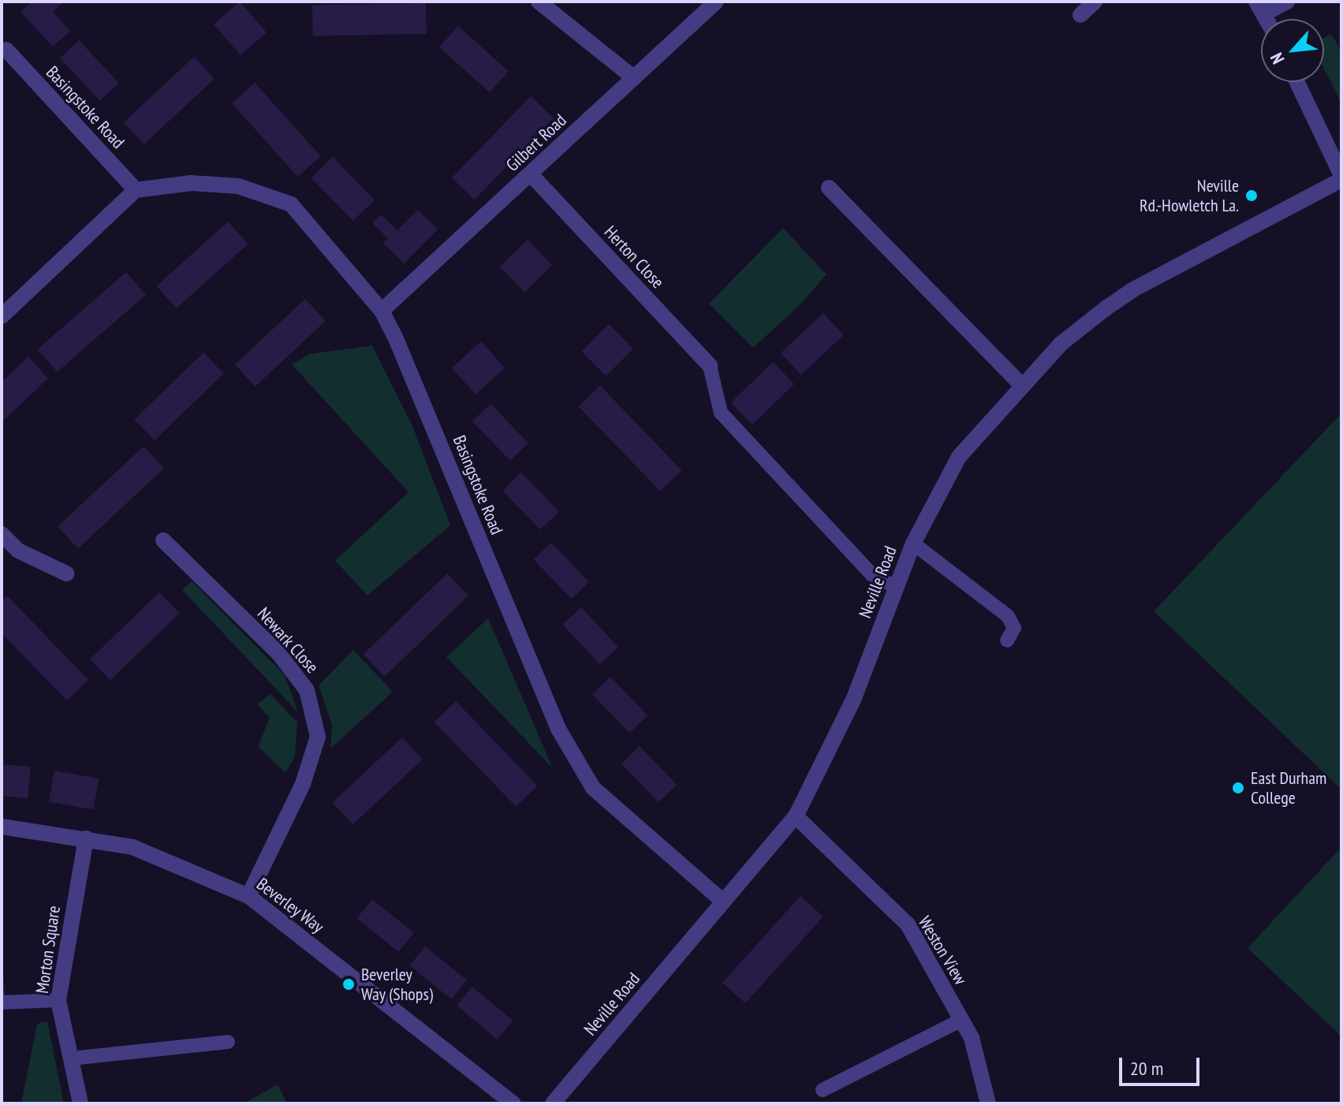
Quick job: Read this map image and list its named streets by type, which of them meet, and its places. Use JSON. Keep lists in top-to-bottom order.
{
  "streets": {
    "street": [
      "Basingstoke Road",
      "Gilbert Road",
      "Herton Close",
      "Neville Road",
      "Newark Close",
      "Beverley Way",
      "Morton Square",
      "Weston View"
    ]
  },
  "crossings": [
    ["Basingstoke Road", "Gilbert Road"],
    ["Basingstoke Road", "Neville Road"],
    ["Gilbert Road", "Herton Close"],
    ["Neville Road", "Weston View"],
    ["Newark Close", "Beverley Way"],
    ["Beverley Way", "Morton Square"]
  ],
  "places": ["Neville Rd.-Howletch La.", "East Durham College", "Beverley Way (Shops)"],
  "scale_bar": "20 m",
  "north": "bottom left"
}
